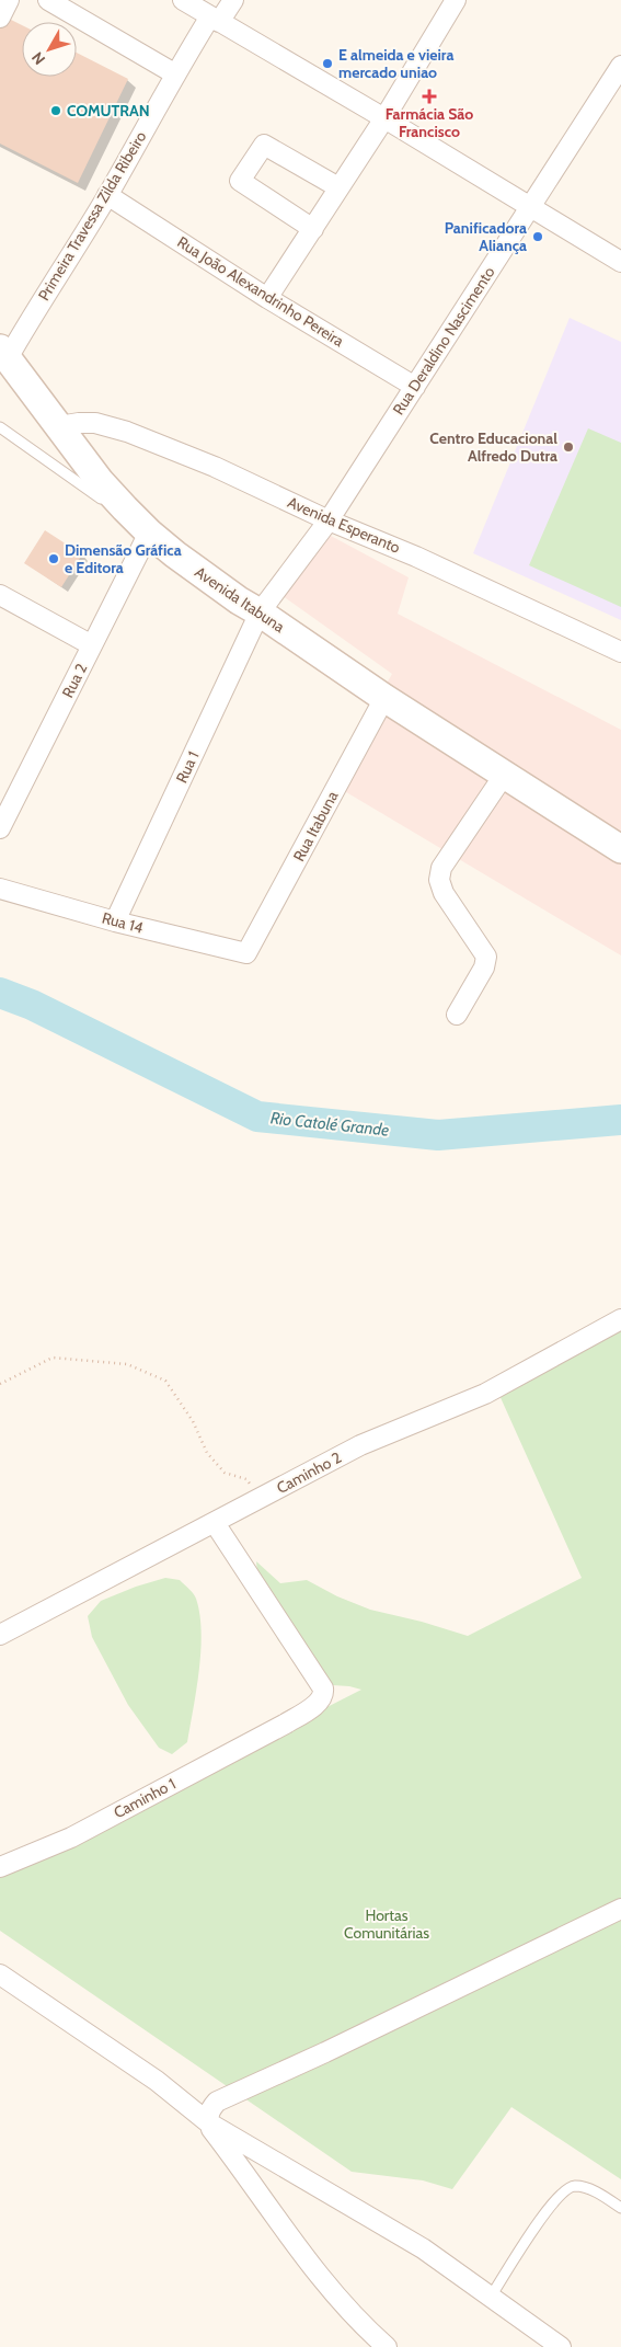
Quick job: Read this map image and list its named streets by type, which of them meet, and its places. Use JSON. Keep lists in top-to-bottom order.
{
  "streets": {
    "main road": ["Avenida Itabuna"],
    "street": [
      "Primeira Travessa Zilda Ribeiro",
      "Rua João Alexandrinho Pereira",
      "Rua Deraldino Nascimento",
      "Avenida Esperanto",
      "Rua 2",
      "Rua 1",
      "Rua Itabuna",
      "Rua 14",
      "Caminho 2",
      "Caminho 1"
    ]
  },
  "crossings": [
    ["Primeira Travessa Zilda Ribeiro", "Rua João Alexandrinho Pereira"],
    ["Primeira Travessa Zilda Ribeiro", "Avenida Itabuna"],
    ["Rua João Alexandrinho Pereira", "Rua Deraldino Nascimento"],
    ["Rua Deraldino Nascimento", "Avenida Esperanto"],
    ["Rua Deraldino Nascimento", "Avenida Itabuna"],
    ["Rua Deraldino Nascimento", "Rua 1"],
    ["Avenida Esperanto", "Avenida Itabuna"],
    ["Avenida Itabuna", "Rua 2"],
    ["Avenida Itabuna", "Rua 1"],
    ["Avenida Itabuna", "Rua Itabuna"],
    ["Rua 1", "Rua 14"],
    ["Rua Itabuna", "Rua 14"],
    ["Caminho 2", "Caminho 1"]
  ],
  "water": ["Rio Catolé Grande"],
  "parks": ["Hortas Comunitárias"],
  "places": {
    "other": [
      "E almeida e vieira mercado uniao",
      "COMUTRAN",
      "Panificadora Aliança",
      "Centro Educacional Alfredo Dutra",
      "Dimensão Gráfica e Editora"
    ],
    "health": ["Farmácia São Francisco"]
  },
  "north": "bottom left"
}
